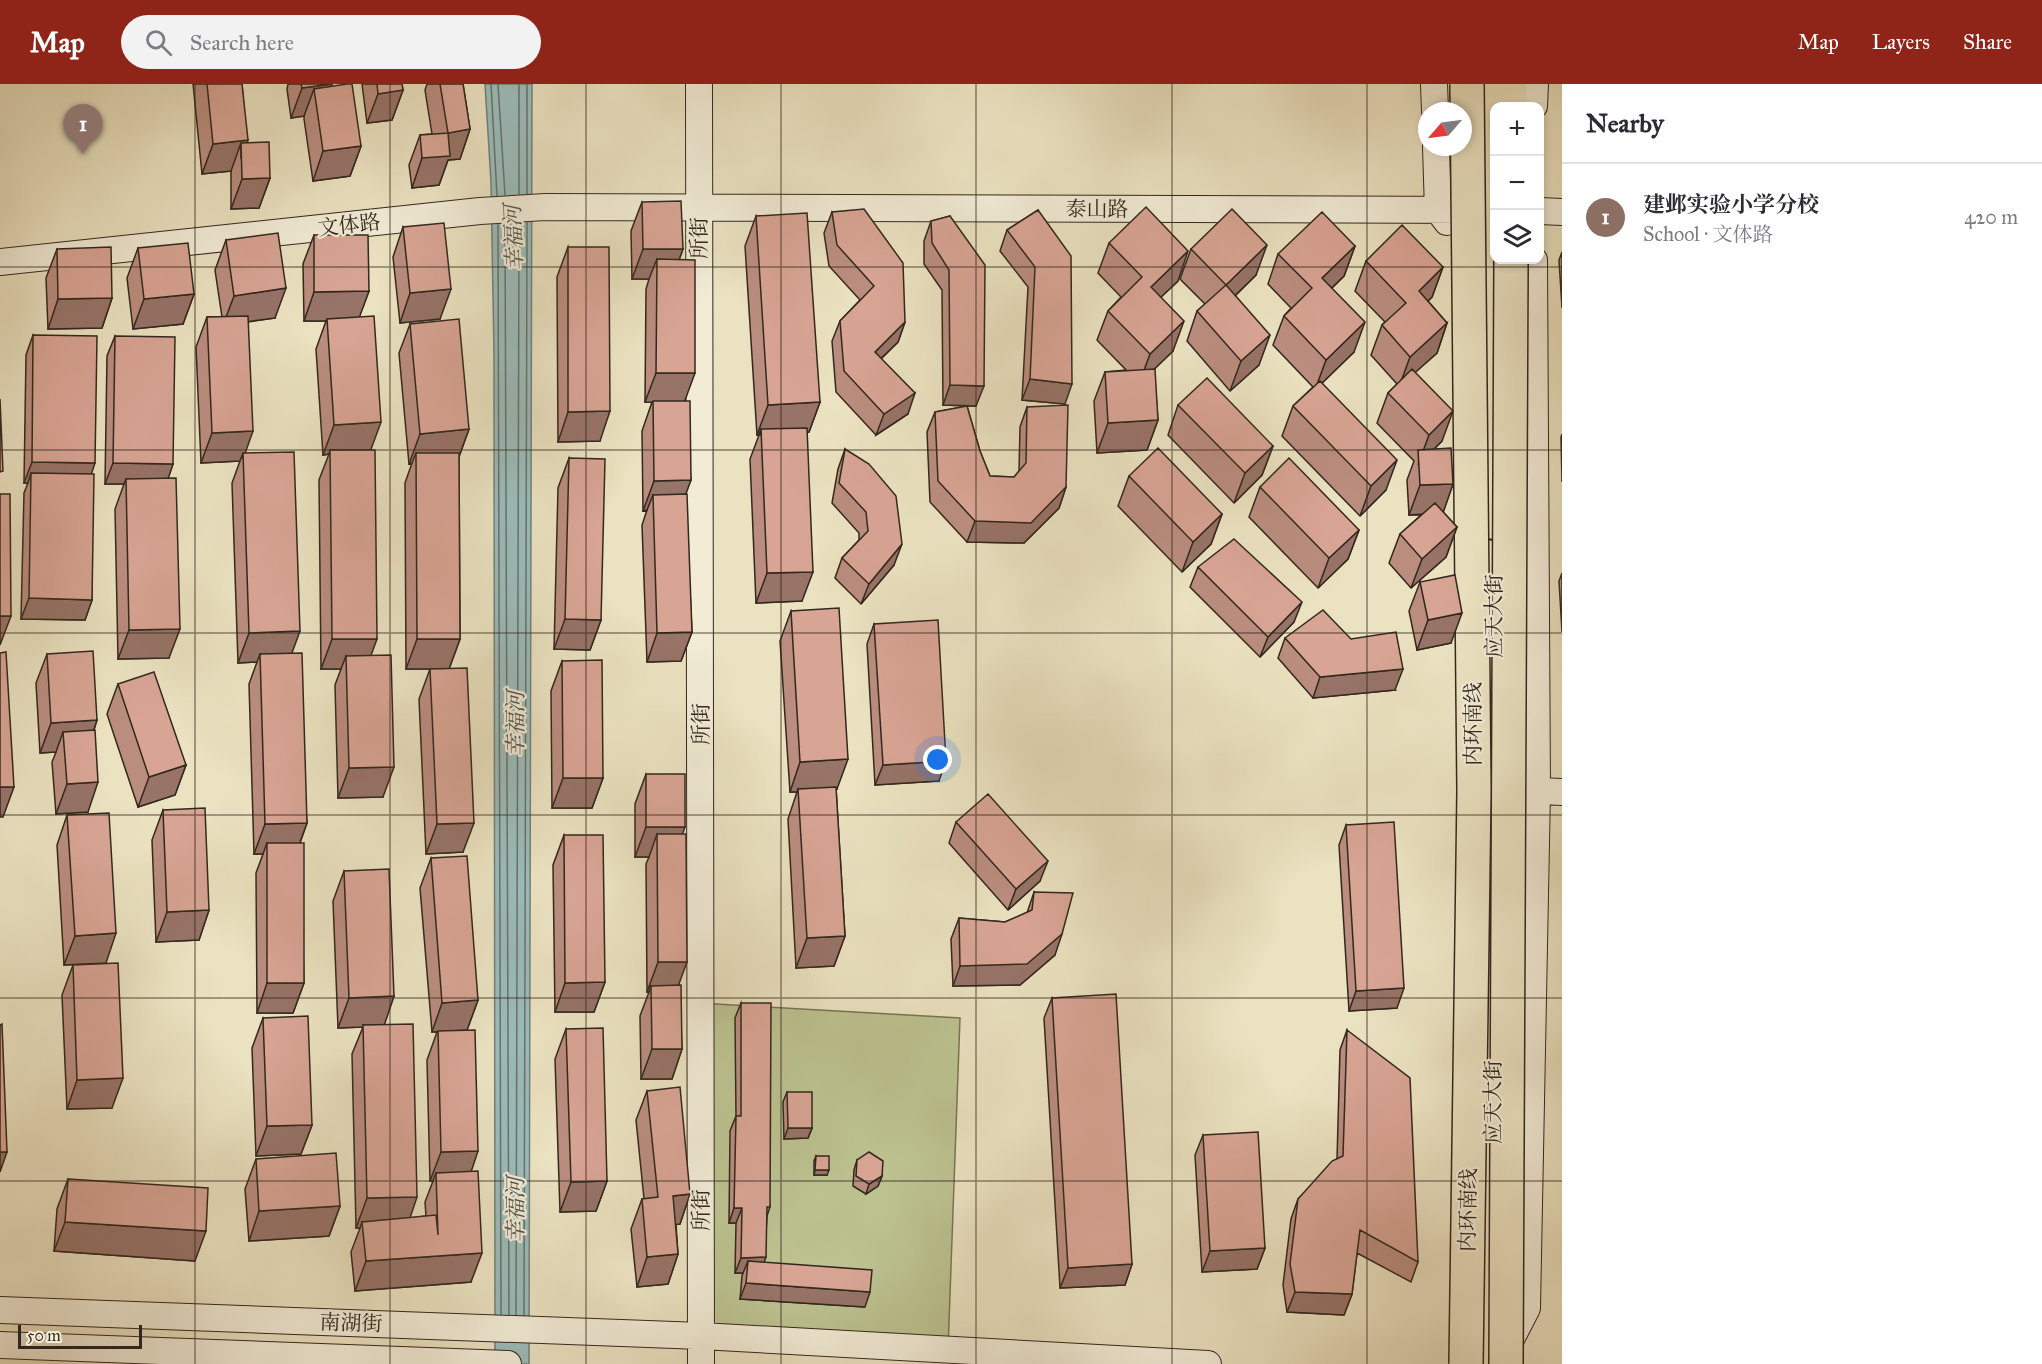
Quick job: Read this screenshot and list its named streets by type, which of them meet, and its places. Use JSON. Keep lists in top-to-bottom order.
{
  "streets": {
    "highway": ["内环南线"],
    "main road": [
      "泰山路",
      "文体路",
      "所街",
      "应天大街",
      "南湖街"
    ]
  },
  "crossings": [
    ["泰山路", "文体路"],
    ["泰山路", "所街"],
    ["泰山路", "应天大街"],
    ["文体路", "所街"],
    ["所街", "南湖街"]
  ],
  "water": ["幸福河"],
  "scale_bar": "50 m",
  "north": "bottom left",
  "page": {
    "header": "Map",
    "search": "Search here",
    "nav": ["Map", "Layers", "Share"],
    "heading": "Nearby",
    "map_buttons": ["+", "−"],
    "pins": "1",
    "list": [
      {
        "mark": "1",
        "name": "建邺实验小学分校",
        "note": "School · 文体路",
        "value": "420 m"
      }
    ],
    "scale": "50 m"
  }
}
